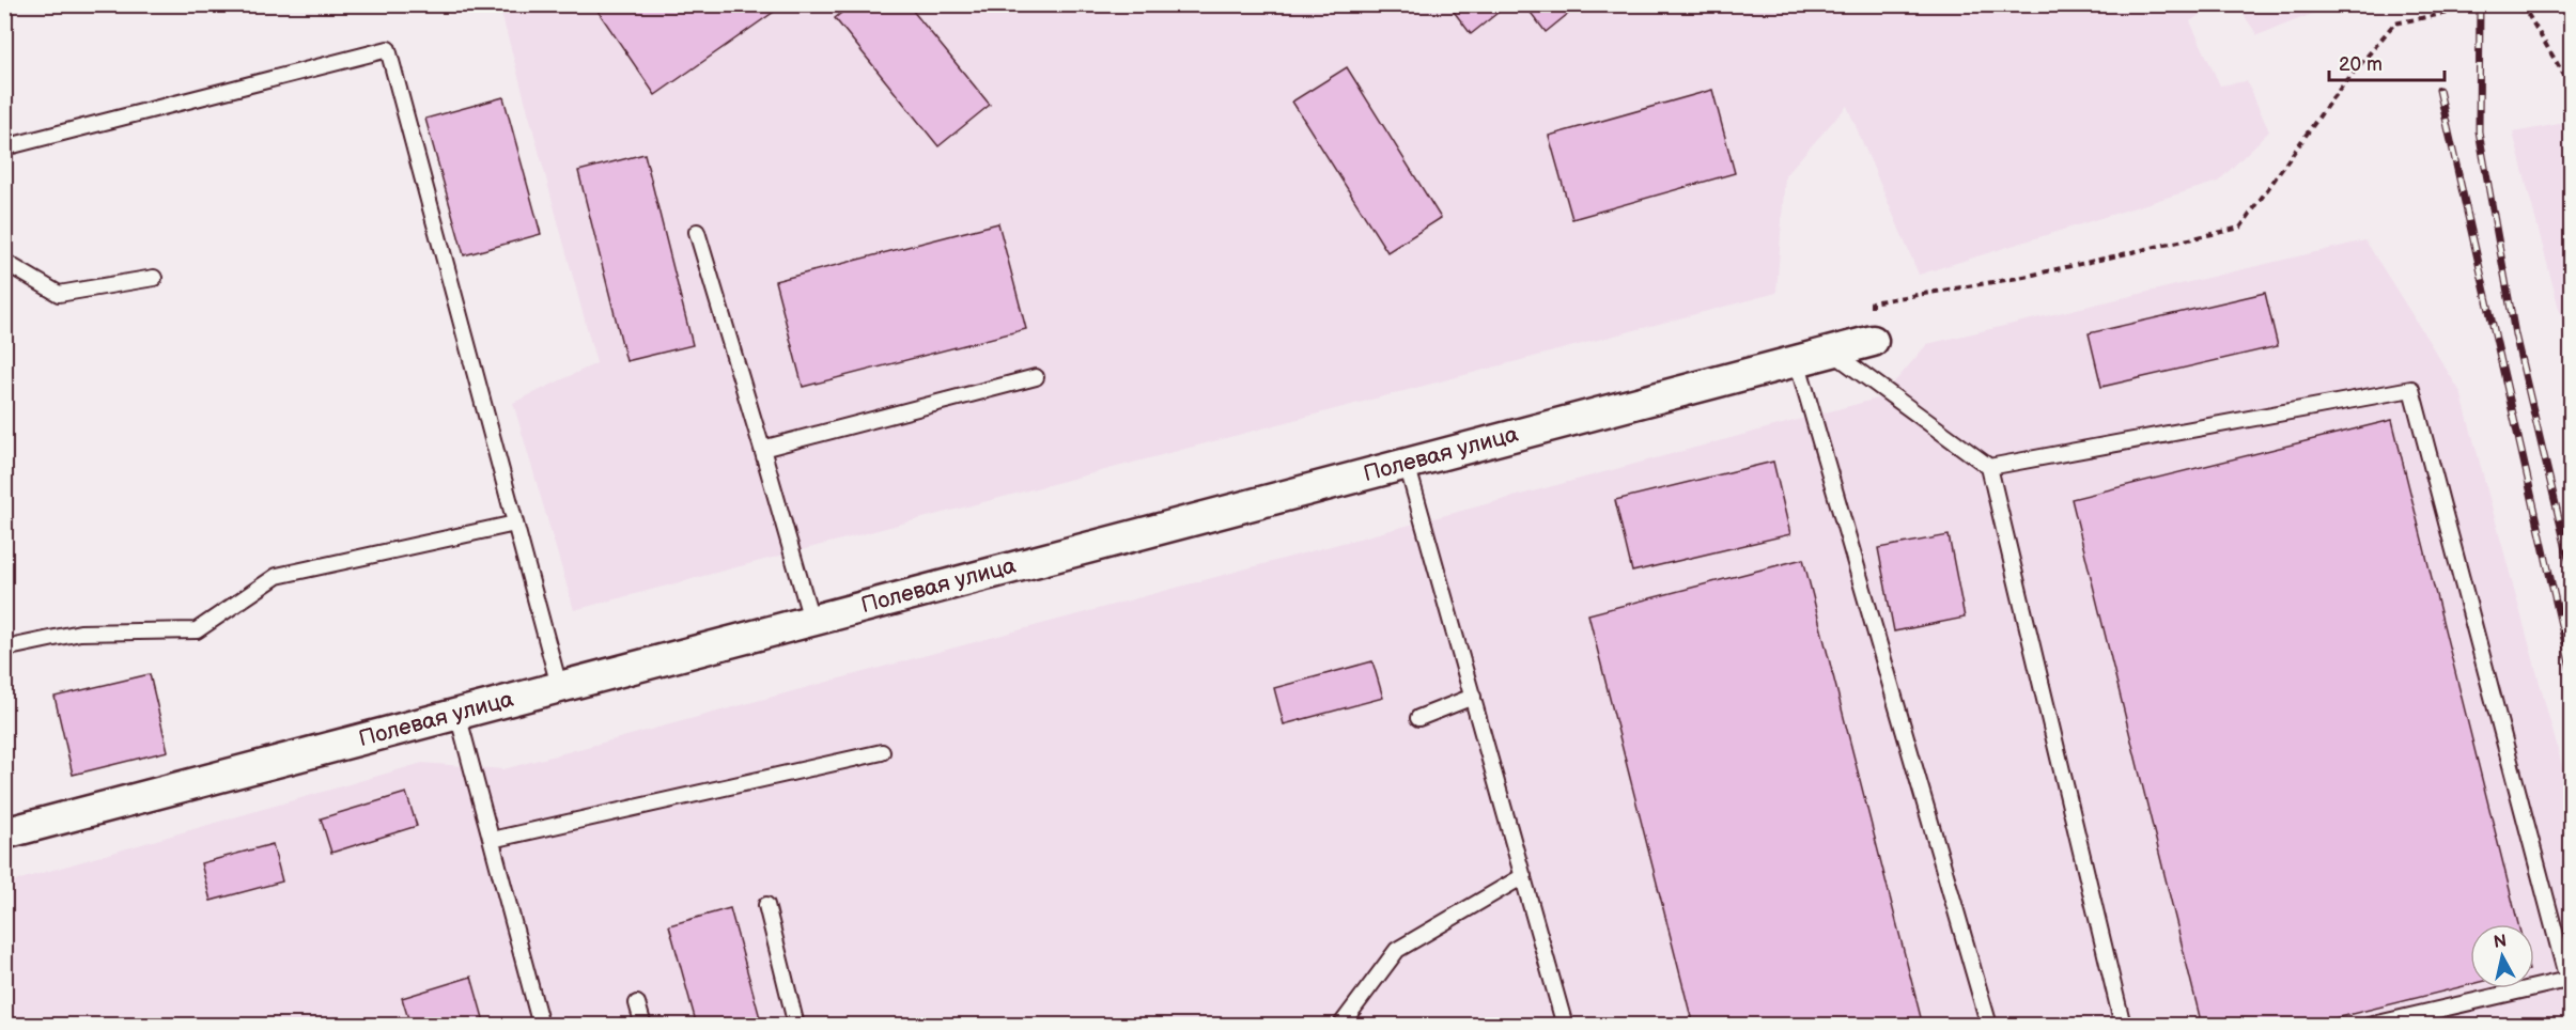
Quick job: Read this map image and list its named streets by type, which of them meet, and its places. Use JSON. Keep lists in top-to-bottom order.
{
  "streets": {
    "street": ["Полевая улица"]
  },
  "scale_bar": "20 m",
  "north": "top"
}
